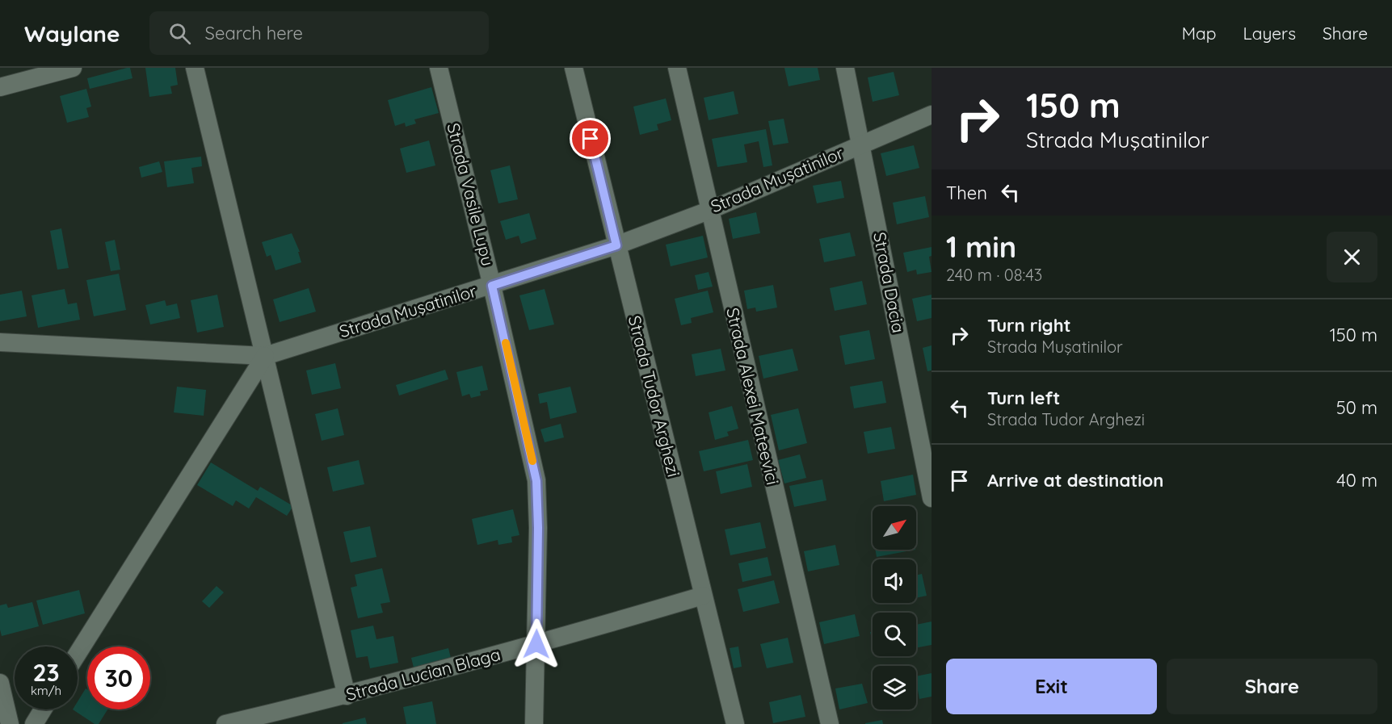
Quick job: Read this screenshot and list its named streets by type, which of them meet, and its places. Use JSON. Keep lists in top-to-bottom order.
{
  "streets": {
    "street": [
      "Strada Muşatinilor",
      "Strada Vasile Lupu",
      "Strada Dacia",
      "Strada Tudor Arghezi",
      "Strada Alexei Mateevici",
      "Strada Lucian Blaga"
    ]
  },
  "crossings": [
    ["Strada Muşatinilor", "Strada Vasile Lupu"],
    ["Strada Muşatinilor", "Strada Dacia"],
    ["Strada Muşatinilor", "Strada Tudor Arghezi"],
    ["Strada Muşatinilor", "Strada Alexei Mateevici"],
    ["Strada Vasile Lupu", "Strada Lucian Blaga"],
    ["Strada Tudor Arghezi", "Strada Lucian Blaga"]
  ],
  "north": "top right",
  "page": {
    "header": "Waylane",
    "search": "Search here",
    "nav": ["Map", "Layers", "Share"],
    "turn": ["150 m", "Strada Muşatinilor"],
    "then": "Then",
    "heading": ["1 min", "240 m · 08:43"],
    "list": [
      {
        "name": "Turn right",
        "note": "Strada Muşatinilor",
        "value": "150 m"
      },
      {
        "name": "Turn left",
        "note": "Strada Tudor Arghezi",
        "value": "50 m"
      },
      {
        "name": "Arrive at destination",
        "value": "40 m"
      }
    ],
    "speed": "23 km/h",
    "limit": "30",
    "buttons": ["Exit", "Share"]
  }
}
